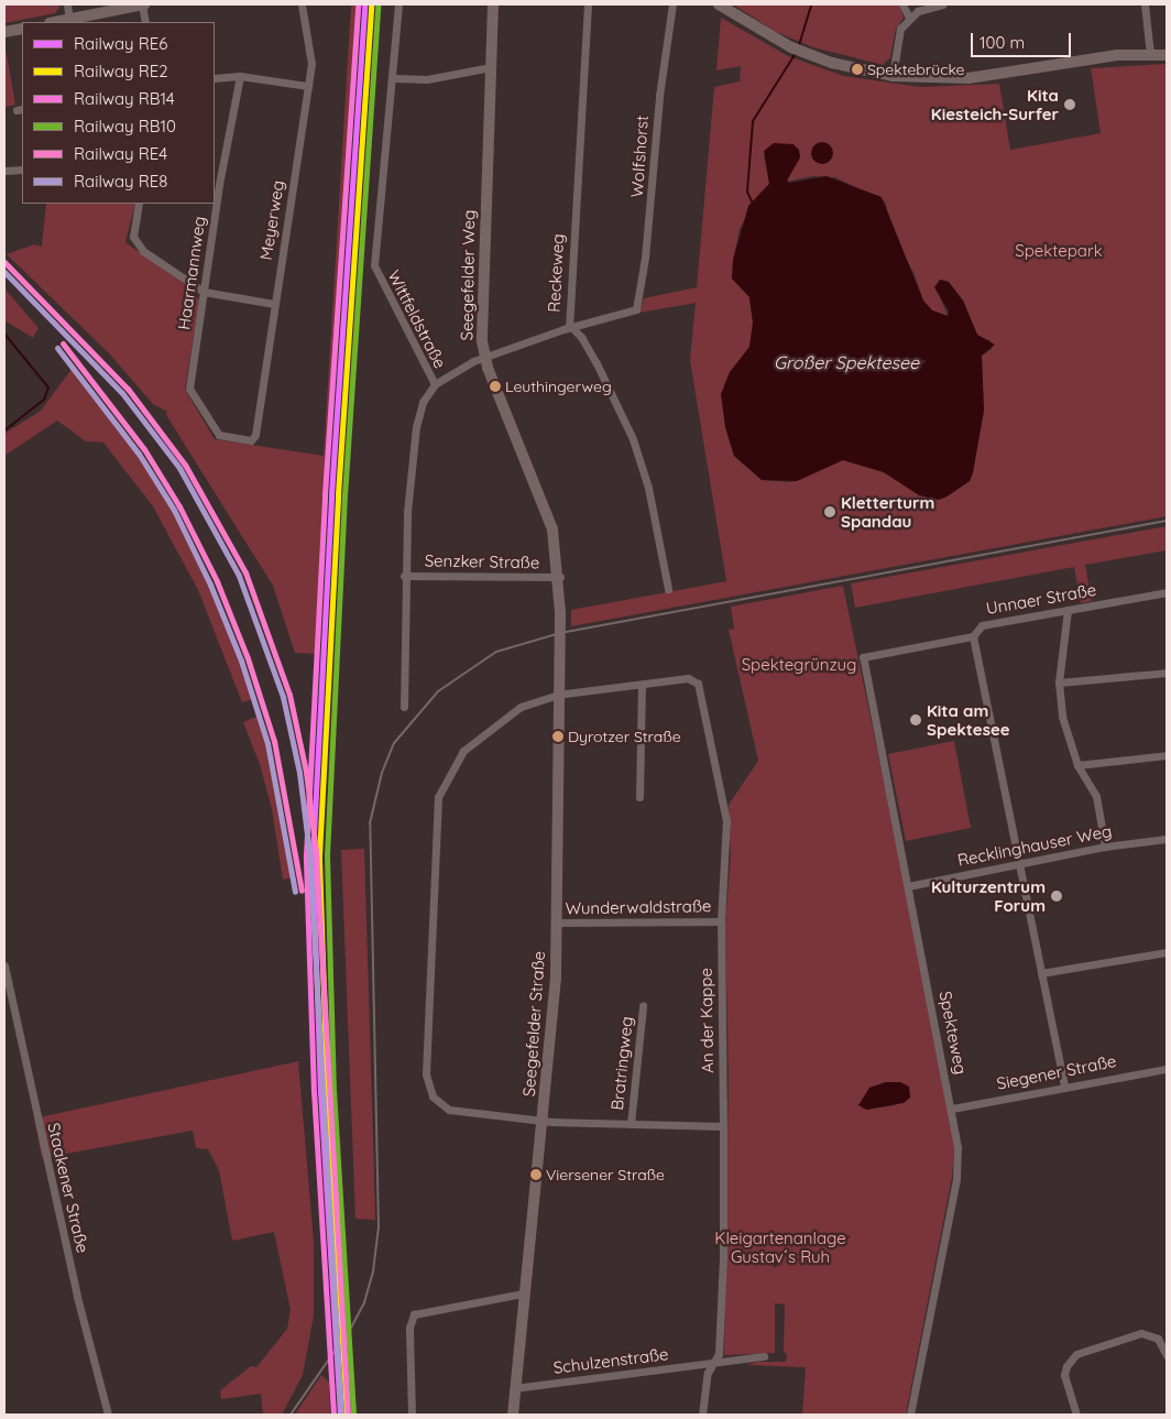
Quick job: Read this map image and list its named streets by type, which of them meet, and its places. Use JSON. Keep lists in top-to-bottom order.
{
  "streets": {
    "street": [
      "Wolfshorst",
      "Meyerweg",
      "Haarmannweg",
      "Reckeweg",
      "Seegefelder Weg",
      "Wittfeldstraße",
      "Senzker Straße",
      "Unnaer Straße",
      "Recklinghauser Weg",
      "Wunderwaldstraße",
      "An der Kappe",
      "Seegefelder Straße",
      "Spekteweg",
      "Bratringweg",
      "Siegener Straße",
      "Staakener Straße",
      "Schulzenstraße"
    ]
  },
  "crossings": [
    ["Wolfshorst", "Reckeweg"],
    ["Meyerweg", "Haarmannweg"],
    ["Seegefelder Weg", "Senzker Straße"],
    ["Seegefelder Weg", "Seegefelder Straße"],
    ["Unnaer Straße", "Spekteweg"],
    ["Recklinghauser Weg", "Spekteweg"],
    ["Wunderwaldstraße", "An der Kappe"],
    ["Wunderwaldstraße", "Seegefelder Straße"],
    ["An der Kappe", "Schulzenstraße"],
    ["Seegefelder Straße", "Schulzenstraße"],
    ["Spekteweg", "Siegener Straße"]
  ],
  "water": ["Großer Spektesee"],
  "parks": ["Spektepark", "Spektegrünzug", "Kleigartenanlage Gustav´s Ruh"],
  "places": [
    "Spektebrücke",
    "Kita Kiesteich-Surfer",
    "Leuthingerweg",
    "Kletterturm Spandau",
    "Kita am Spektesee",
    "Dyrotzer Straße",
    "Kulturzentrum Forum",
    "Viersener Straße"
  ],
  "lines": [
    "rail line RE6",
    "rail line RE2",
    "rail line RB14",
    "rail line RB10",
    "rail line RE4",
    "rail line RE8"
  ],
  "legend": [
    "Railway RE6",
    "Railway RE2",
    "Railway RB14",
    "Railway RB10",
    "Railway RE4",
    "Railway RE8"
  ],
  "scale_bar": "100 m"
}
